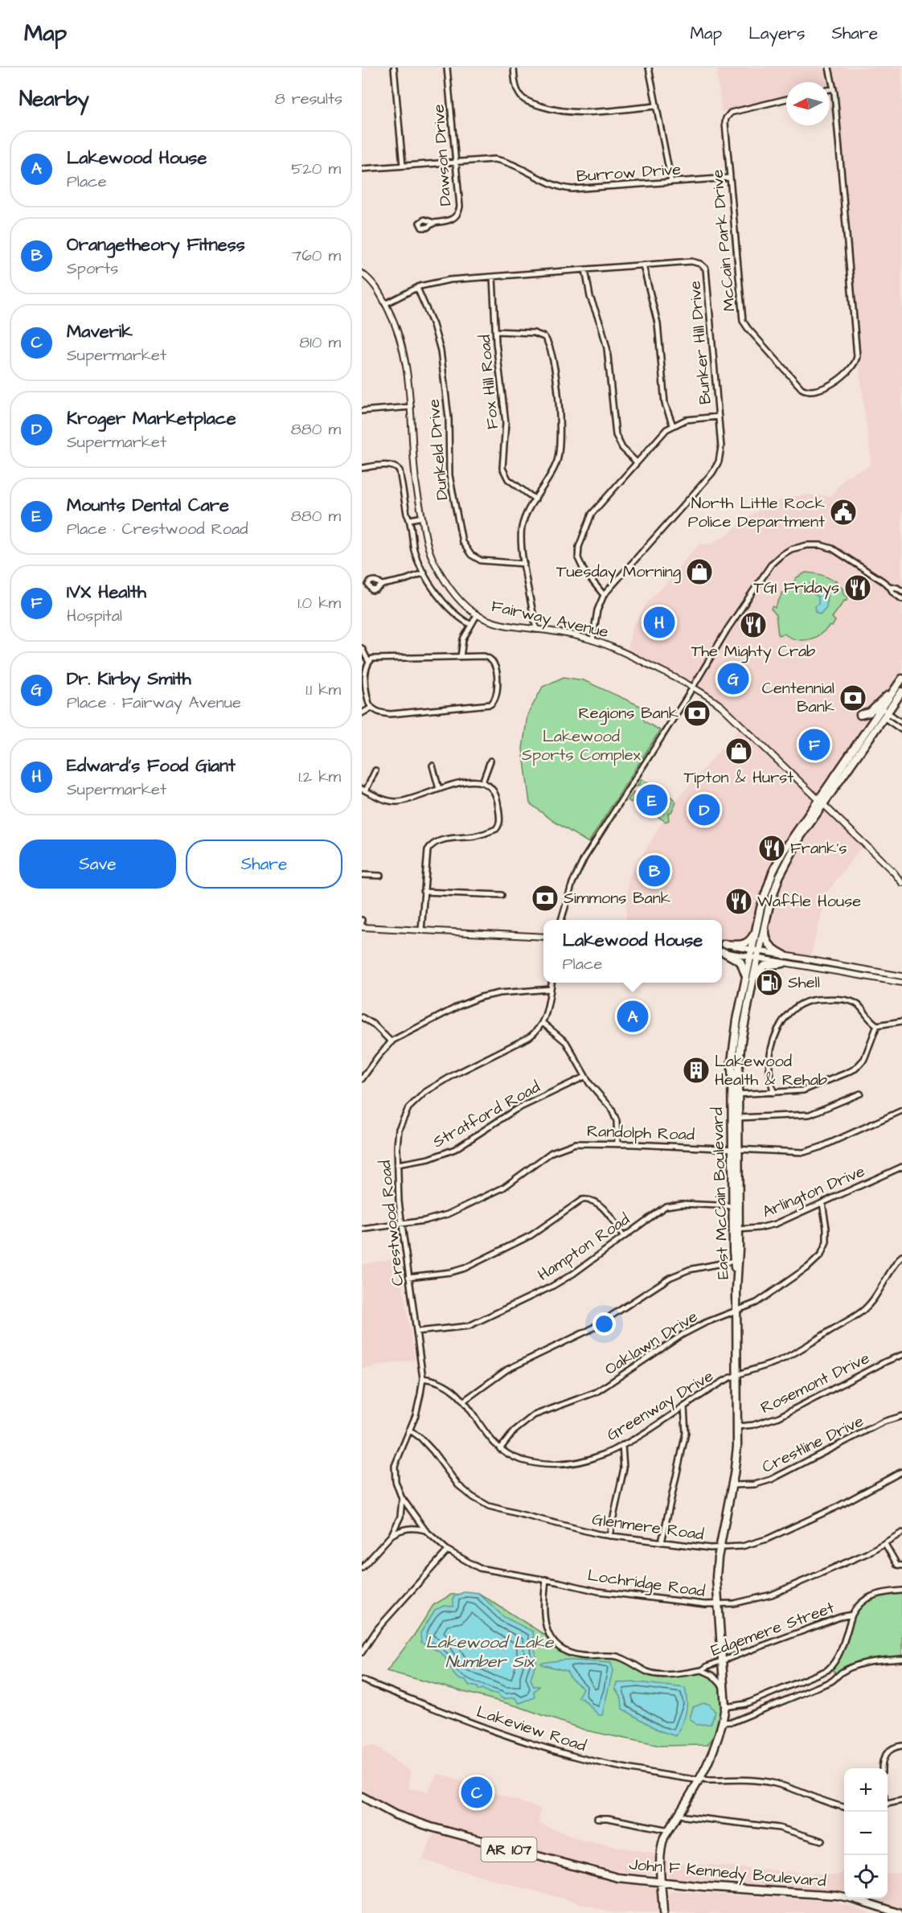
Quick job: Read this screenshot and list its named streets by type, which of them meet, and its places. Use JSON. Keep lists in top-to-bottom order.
{
  "streets": {
    "main road": ["East McCain Boulevard", "AR 107", "John F Kennedy Boulevard"],
    "street": [
      "Dawson Drive",
      "Burrow Drive",
      "McCain Park Drive",
      "Bunker Hill Drive",
      "Fox Hill Road",
      "Dunkeld Drive",
      "Fairway Avenue",
      "Stratford Road",
      "Randolph Road",
      "Arlington Drive",
      "Crestwood Road",
      "Hampton Road",
      "Oaklawn Drive",
      "Rosemont Drive",
      "Greenway Drive",
      "Crestline Drive",
      "Glenmere Road",
      "Lochridge Road",
      "Edgemere Street",
      "Lakeview Road"
    ]
  },
  "crossings": [
    ["Dawson Drive", "Burrow Drive"],
    ["Burrow Drive", "McCain Park Drive"],
    ["Bunker Hill Drive", "Fox Hill Road"],
    ["Bunker Hill Drive", "Dunkeld Drive"],
    ["Bunker Hill Drive", "Fairway Avenue"],
    ["Fairway Avenue", "East McCain Boulevard"],
    ["Stratford Road", "Crestwood Road"],
    ["Randolph Road", "East McCain Boulevard"],
    ["Randolph Road", "Crestwood Road"],
    ["Arlington Drive", "East McCain Boulevard"],
    ["Arlington Drive", "Oaklawn Drive"],
    ["East McCain Boulevard", "Hampton Road"],
    ["East McCain Boulevard", "Oaklawn Drive"],
    ["East McCain Boulevard", "Rosemont Drive"],
    ["East McCain Boulevard", "Greenway Drive"],
    ["East McCain Boulevard", "Crestline Drive"],
    ["East McCain Boulevard", "Glenmere Road"],
    ["East McCain Boulevard", "Lochridge Road"],
    ["East McCain Boulevard", "Edgemere Street"],
    ["East McCain Boulevard", "Lakeview Road"],
    ["East McCain Boulevard", "John F Kennedy Boulevard"],
    ["Crestwood Road", "Hampton Road"],
    ["Crestwood Road", "Greenway Drive"],
    ["Crestwood Road", "Glenmere Road"],
    ["Crestwood Road", "Lochridge Road"],
    ["Oaklawn Drive", "Greenway Drive"],
    ["Lochridge Road", "Edgemere Street"]
  ],
  "water": ["Lakewood Lake Number Six"],
  "parks": ["Lakewood Sports Complex"],
  "places": {
    "public building": ["North Little Rock Police Department"],
    "shop": ["Tuesday Morning", "Tipton & Hurst"],
    "restaurant": [
      "TGI Fridays",
      "The Mighty Crab",
      "Frank's",
      "Waffle House"
    ],
    "bank": ["Centennial Bank", "Regions Bank", "Simmons Bank"],
    "fuel station": ["Shell"],
    "building": ["Lakewood Health & Rehab"]
  },
  "north": "left",
  "page": {
    "header": "Map",
    "nav": ["Map", "Layers", "Share"],
    "heading": ["Nearby", "8 results"],
    "list": [
      {
        "mark": "A",
        "name": "Lakewood House",
        "note": "Place",
        "value": "520 m"
      },
      {
        "mark": "B",
        "name": "Orangetheory Fitness",
        "note": "Sports",
        "value": "760 m"
      },
      {
        "mark": "C",
        "name": "Maverik",
        "note": "Supermarket",
        "value": "810 m"
      },
      {
        "mark": "D",
        "name": "Kroger Marketplace",
        "note": "Supermarket",
        "value": "880 m"
      },
      {
        "mark": "E",
        "name": "Mounts Dental Care",
        "note": "Place · Crestwood Road",
        "value": "880 m"
      },
      {
        "mark": "F",
        "name": "IVX Health",
        "note": "Hospital",
        "value": "1.0 km"
      },
      {
        "mark": "G",
        "name": "Dr. Kirby Smith",
        "note": "Place · Fairway Avenue",
        "value": "1.1 km"
      },
      {
        "mark": "H",
        "name": "Edward's Food Giant",
        "note": "Supermarket",
        "value": "1.2 km"
      }
    ],
    "pins": [
      "H",
      "G",
      "F",
      "E",
      "D",
      "B",
      "A",
      "C"
    ],
    "buttons": ["Save", "Share"],
    "popup": ["Lakewood House", "Place"],
    "map_buttons": ["+", "−"]
  }
}
